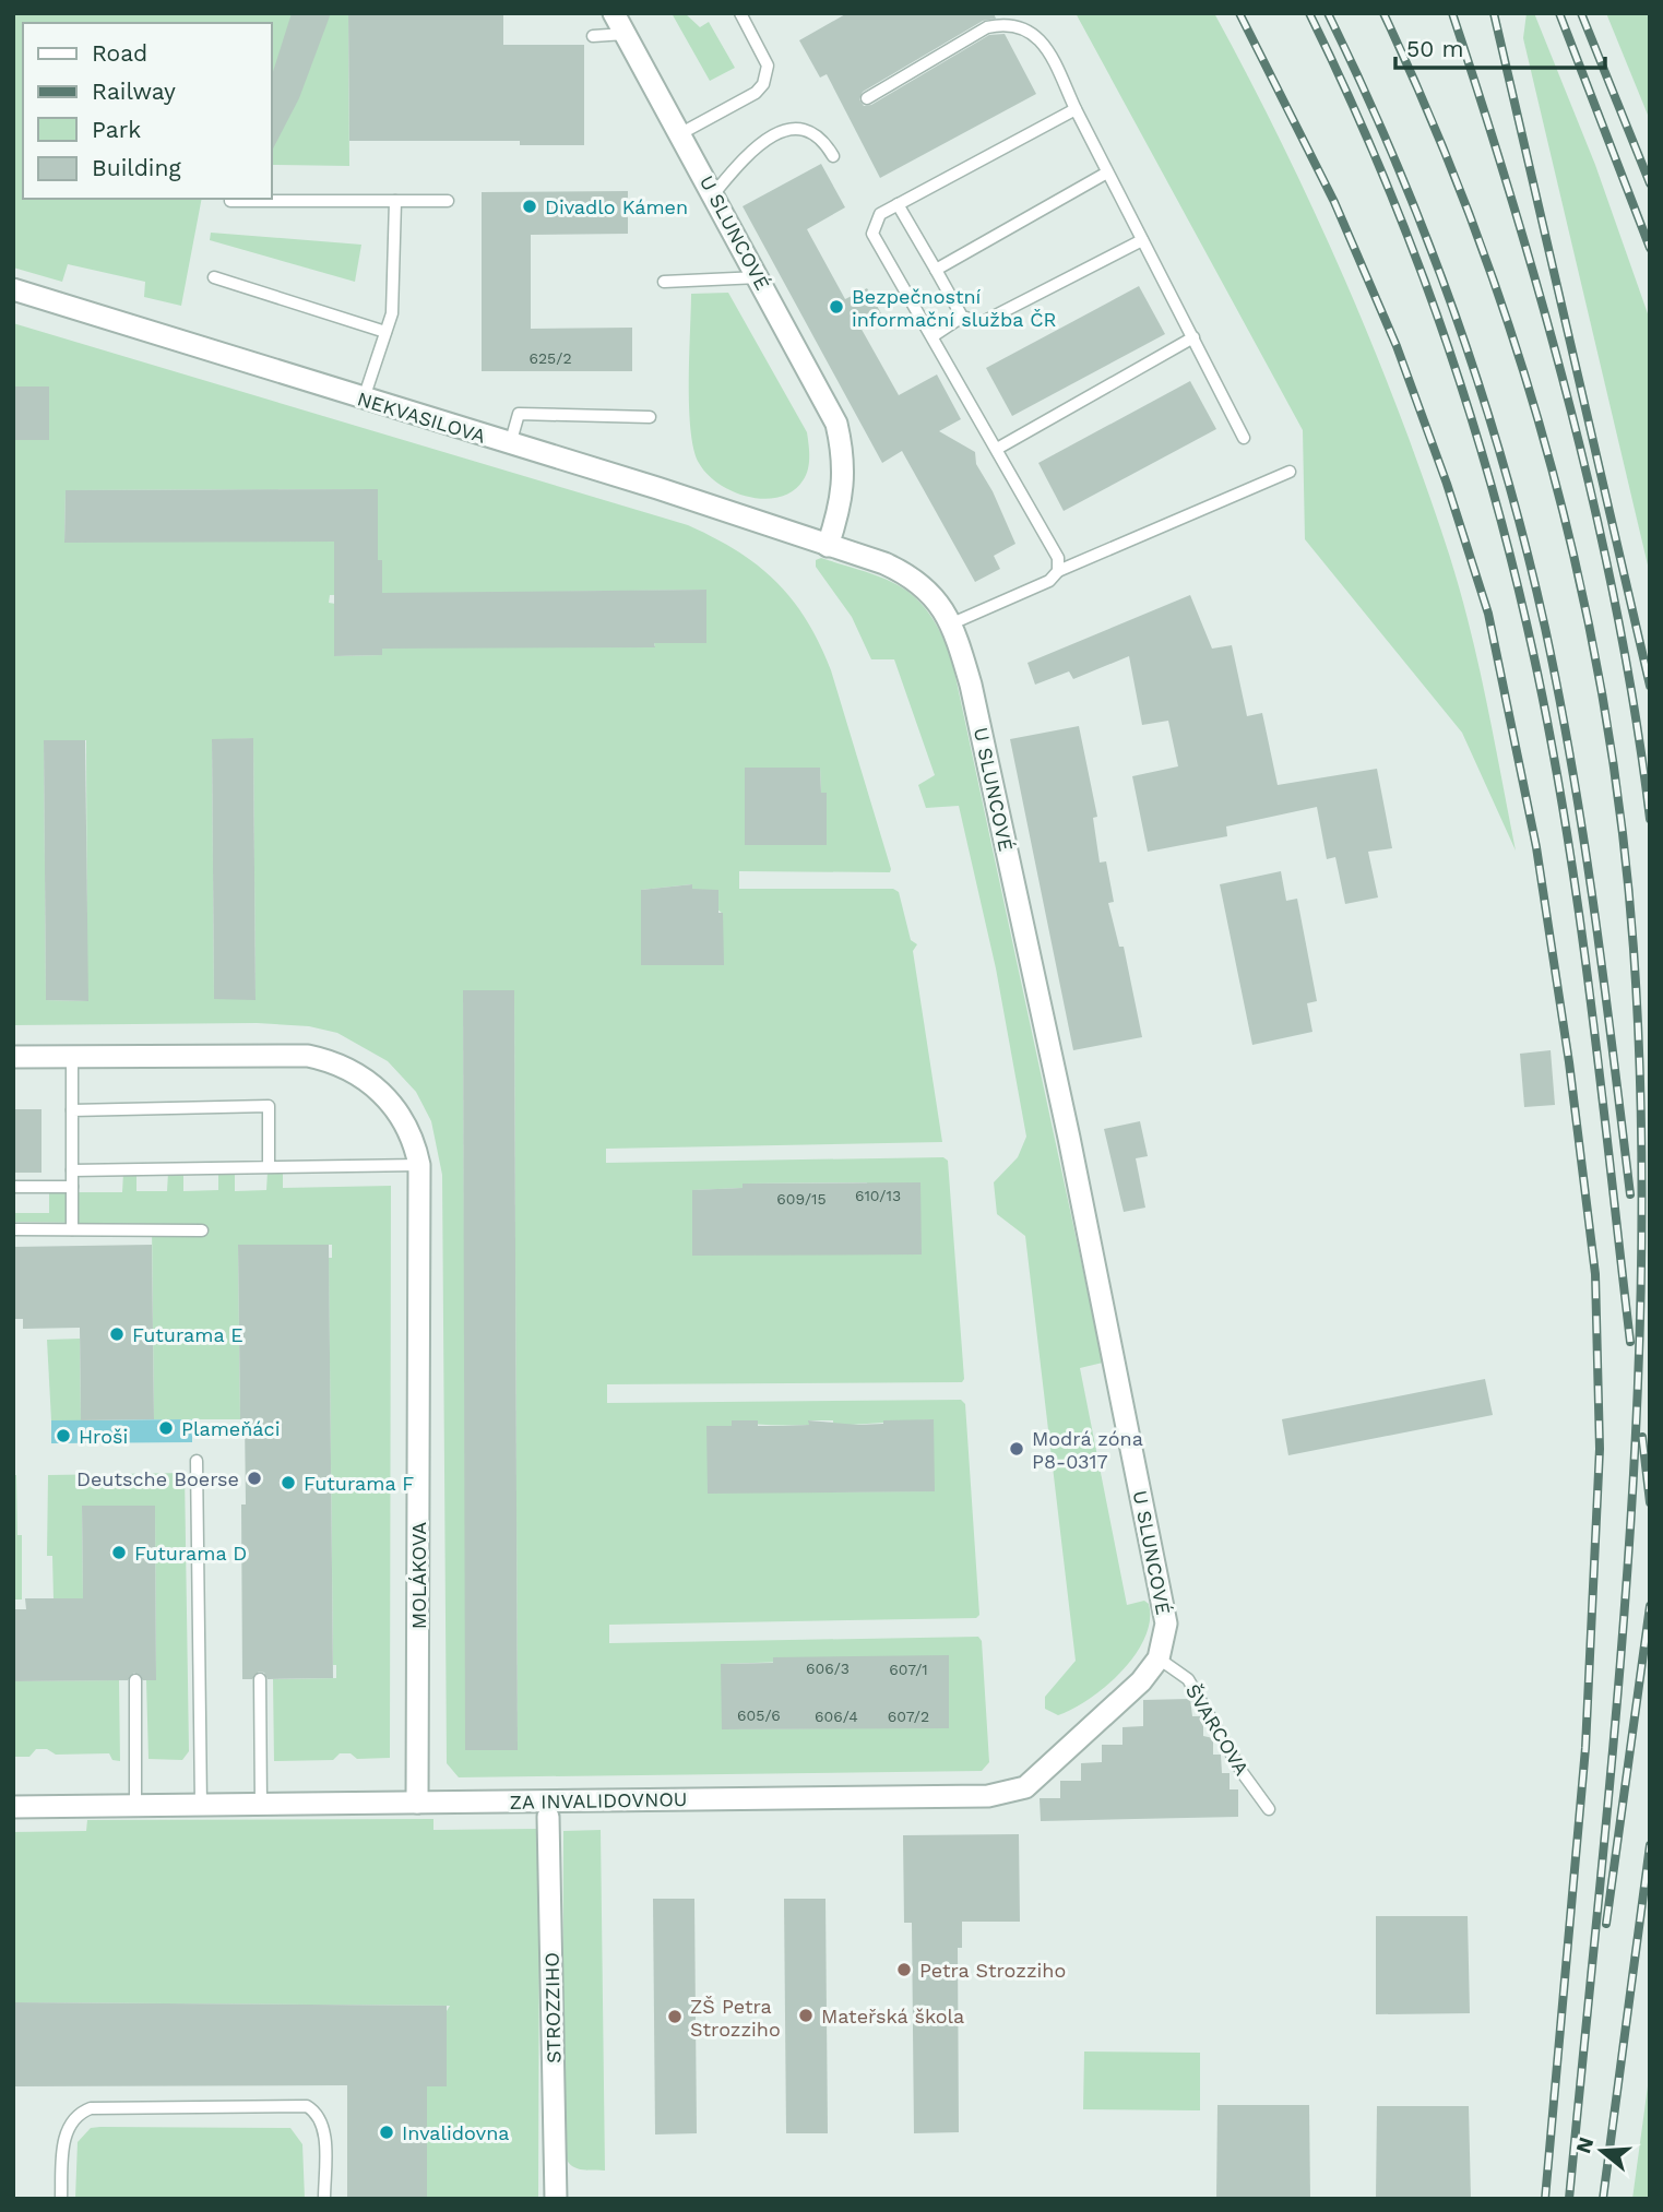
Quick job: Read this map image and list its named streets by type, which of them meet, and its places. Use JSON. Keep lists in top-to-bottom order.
{
  "streets": {
    "street": [
      "U SLUNCOVÉ",
      "NEKVASILOVA",
      "MOLÁKOVA",
      "ZA INVALIDOVNOU",
      "STROZZIHO"
    ],
    "lane": ["ŠVARCOVA"]
  },
  "crossings": [
    ["U SLUNCOVÉ", "NEKVASILOVA"],
    ["U SLUNCOVÉ", "ŠVARCOVA"],
    ["U SLUNCOVÉ", "ZA INVALIDOVNOU"],
    ["MOLÁKOVA", "ZA INVALIDOVNOU"]
  ],
  "places": [
    "Divadlo Kámen",
    "Bezpečnostní informační služba ČR",
    "Futurama E",
    "Plameňáci",
    "Hroši",
    "Modrá zóna P8-0317",
    "Deutsche Boerse",
    "Futurama F",
    "Futurama D",
    "Petra Strozziho",
    "Mateřská škola",
    "ZŠ Petra Strozziho",
    "Invalidovna"
  ],
  "house_numbers": [
    "625/2",
    "610/13",
    "609/15",
    "606/3",
    "607/1",
    "605/6",
    "606/4",
    "607/2"
  ],
  "legend": [
    "Road",
    "Railway",
    "Park",
    "Building"
  ],
  "scale_bar": "50 m",
  "north": "left"
}
